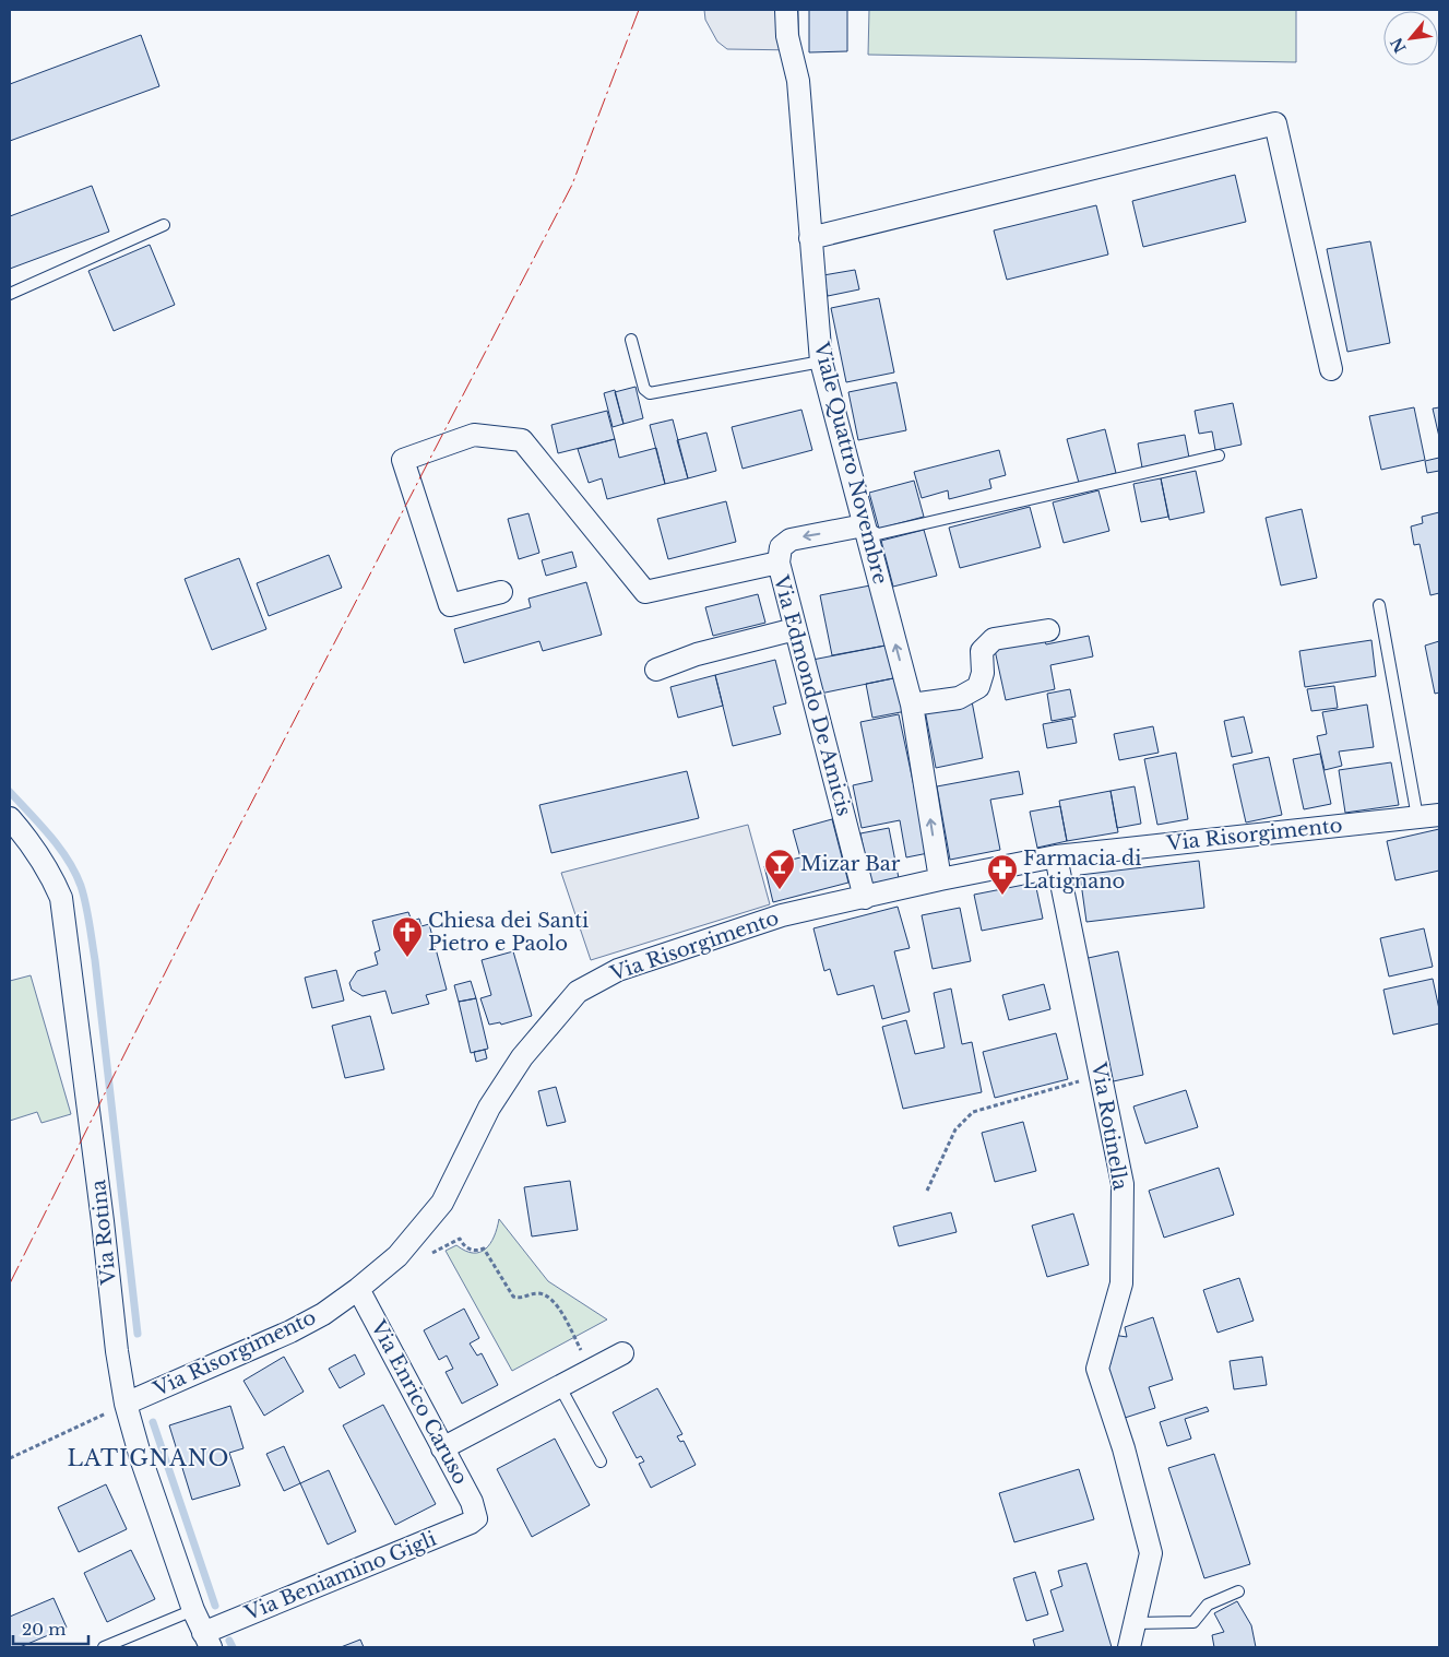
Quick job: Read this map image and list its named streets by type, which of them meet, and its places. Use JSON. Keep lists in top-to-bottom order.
{
  "streets": {
    "street": [
      "Viale Quattro Novembre",
      "Via Edmondo De Amicis",
      "Via Risorgimento",
      "Via Rotinella",
      "Via Rotina",
      "Via Enrico Caruso",
      "Via Beniamino Gigli"
    ]
  },
  "crossings": [
    ["Viale Quattro Novembre", "Via Edmondo De Amicis"],
    ["Viale Quattro Novembre", "Via Risorgimento"],
    ["Via Edmondo De Amicis", "Via Risorgimento"],
    ["Via Risorgimento", "Via Rotinella"],
    ["Via Risorgimento", "Via Rotina"],
    ["Via Risorgimento", "Via Enrico Caruso"],
    ["Via Rotina", "Via Beniamino Gigli"],
    ["Via Enrico Caruso", "Via Beniamino Gigli"]
  ],
  "one_way": ["Viale Quattro Novembre"],
  "districts": ["LATIGNANO"],
  "places": {
    "bar": ["Mizar Bar"],
    "pharmacy": ["Farmacia di Latignano"],
    "church": ["Chiesa dei Santi Pietro e Paolo"]
  },
  "scale_bar": "20 m",
  "north": "bottom left"
}
